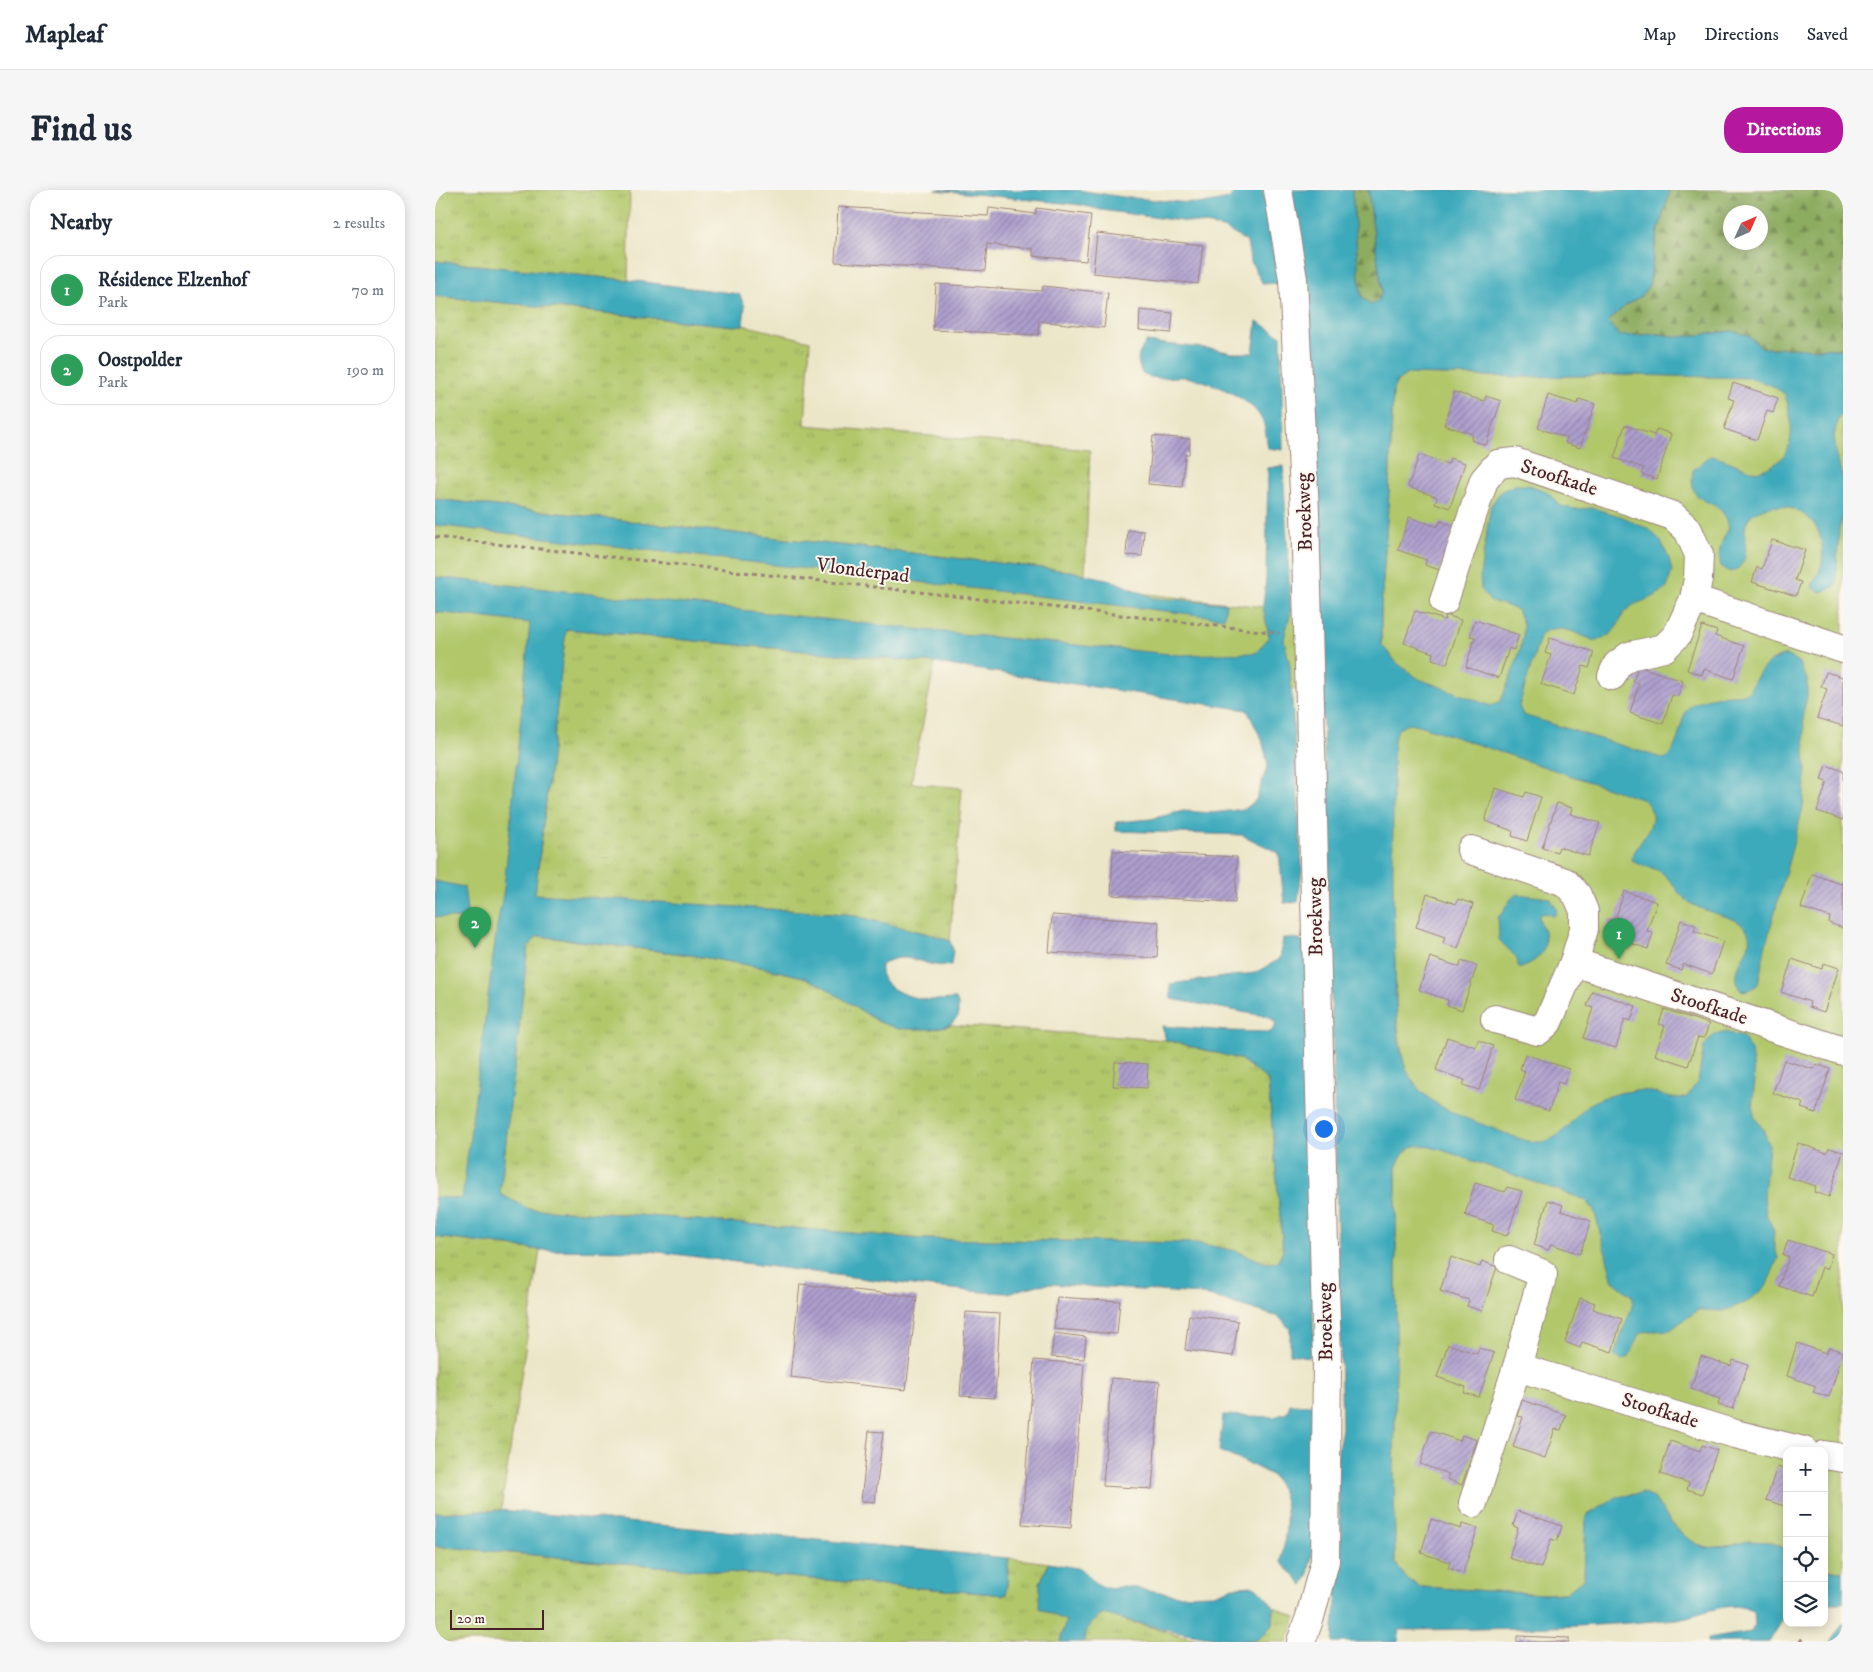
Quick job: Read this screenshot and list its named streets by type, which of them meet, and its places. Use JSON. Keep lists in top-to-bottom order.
{
  "streets": {
    "street": ["Stoofkade", "Broekweg"],
    "path": ["Vlonderpad"]
  },
  "scale_bar": "20 m",
  "north": "top right",
  "page": {
    "header": "Mapleaf",
    "nav": ["Map", "Directions", "Saved"],
    "buttons": "Directions",
    "title": "Find us",
    "heading": ["Nearby", "2 results"],
    "list": [
      {
        "mark": "1",
        "name": "Résidence Elzenhof",
        "note": "Park",
        "value": "70 m"
      },
      {
        "mark": "2",
        "name": "Oostpolder",
        "note": "Park",
        "value": "190 m"
      }
    ],
    "pins": ["2", "1"],
    "map_buttons": ["+", "−"],
    "scale": "20 m"
  }
}
